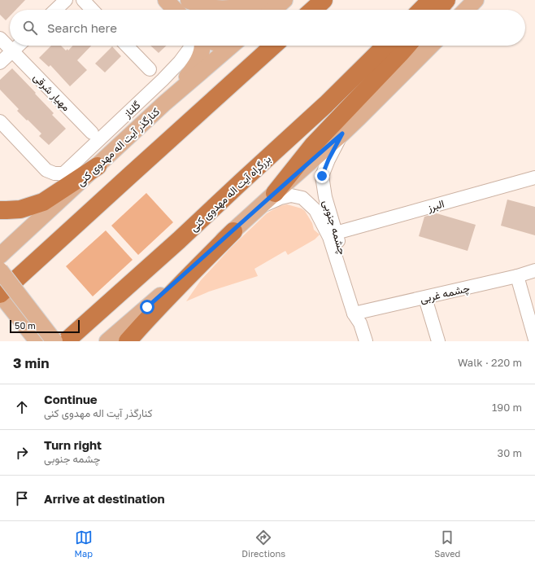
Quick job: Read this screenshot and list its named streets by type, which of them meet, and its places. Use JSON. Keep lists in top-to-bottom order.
{
  "streets": {
    "highway": ["بزرگراه آیت اله مهدوی کنی"],
    "main road": ["کنارگذر آیت اله مهدوی کنی"],
    "street": [
      "مهیار شرقی",
      "گلناز",
      "البرز",
      "چشمه جنوبی",
      "چشمه غربی"
    ]
  },
  "crossings": [
    ["البرز", "چشمه جنوبی"],
    ["چشمه جنوبی", "چشمه غربی"]
  ],
  "scale_bar": "50 m",
  "page": {
    "search": "Search here",
    "scale": "50 m",
    "heading": ["3 min", "Walk · 220 m"],
    "list": [
      ["Continue", "کنارگذر آیت اله مهدوی کنی", "190 m"],
      ["Turn right", "چشمه جنوبی", "30 m"],
      "Arrive at destination"
    ],
    "nav": ["Map", "Directions", "Saved"]
  }
}
